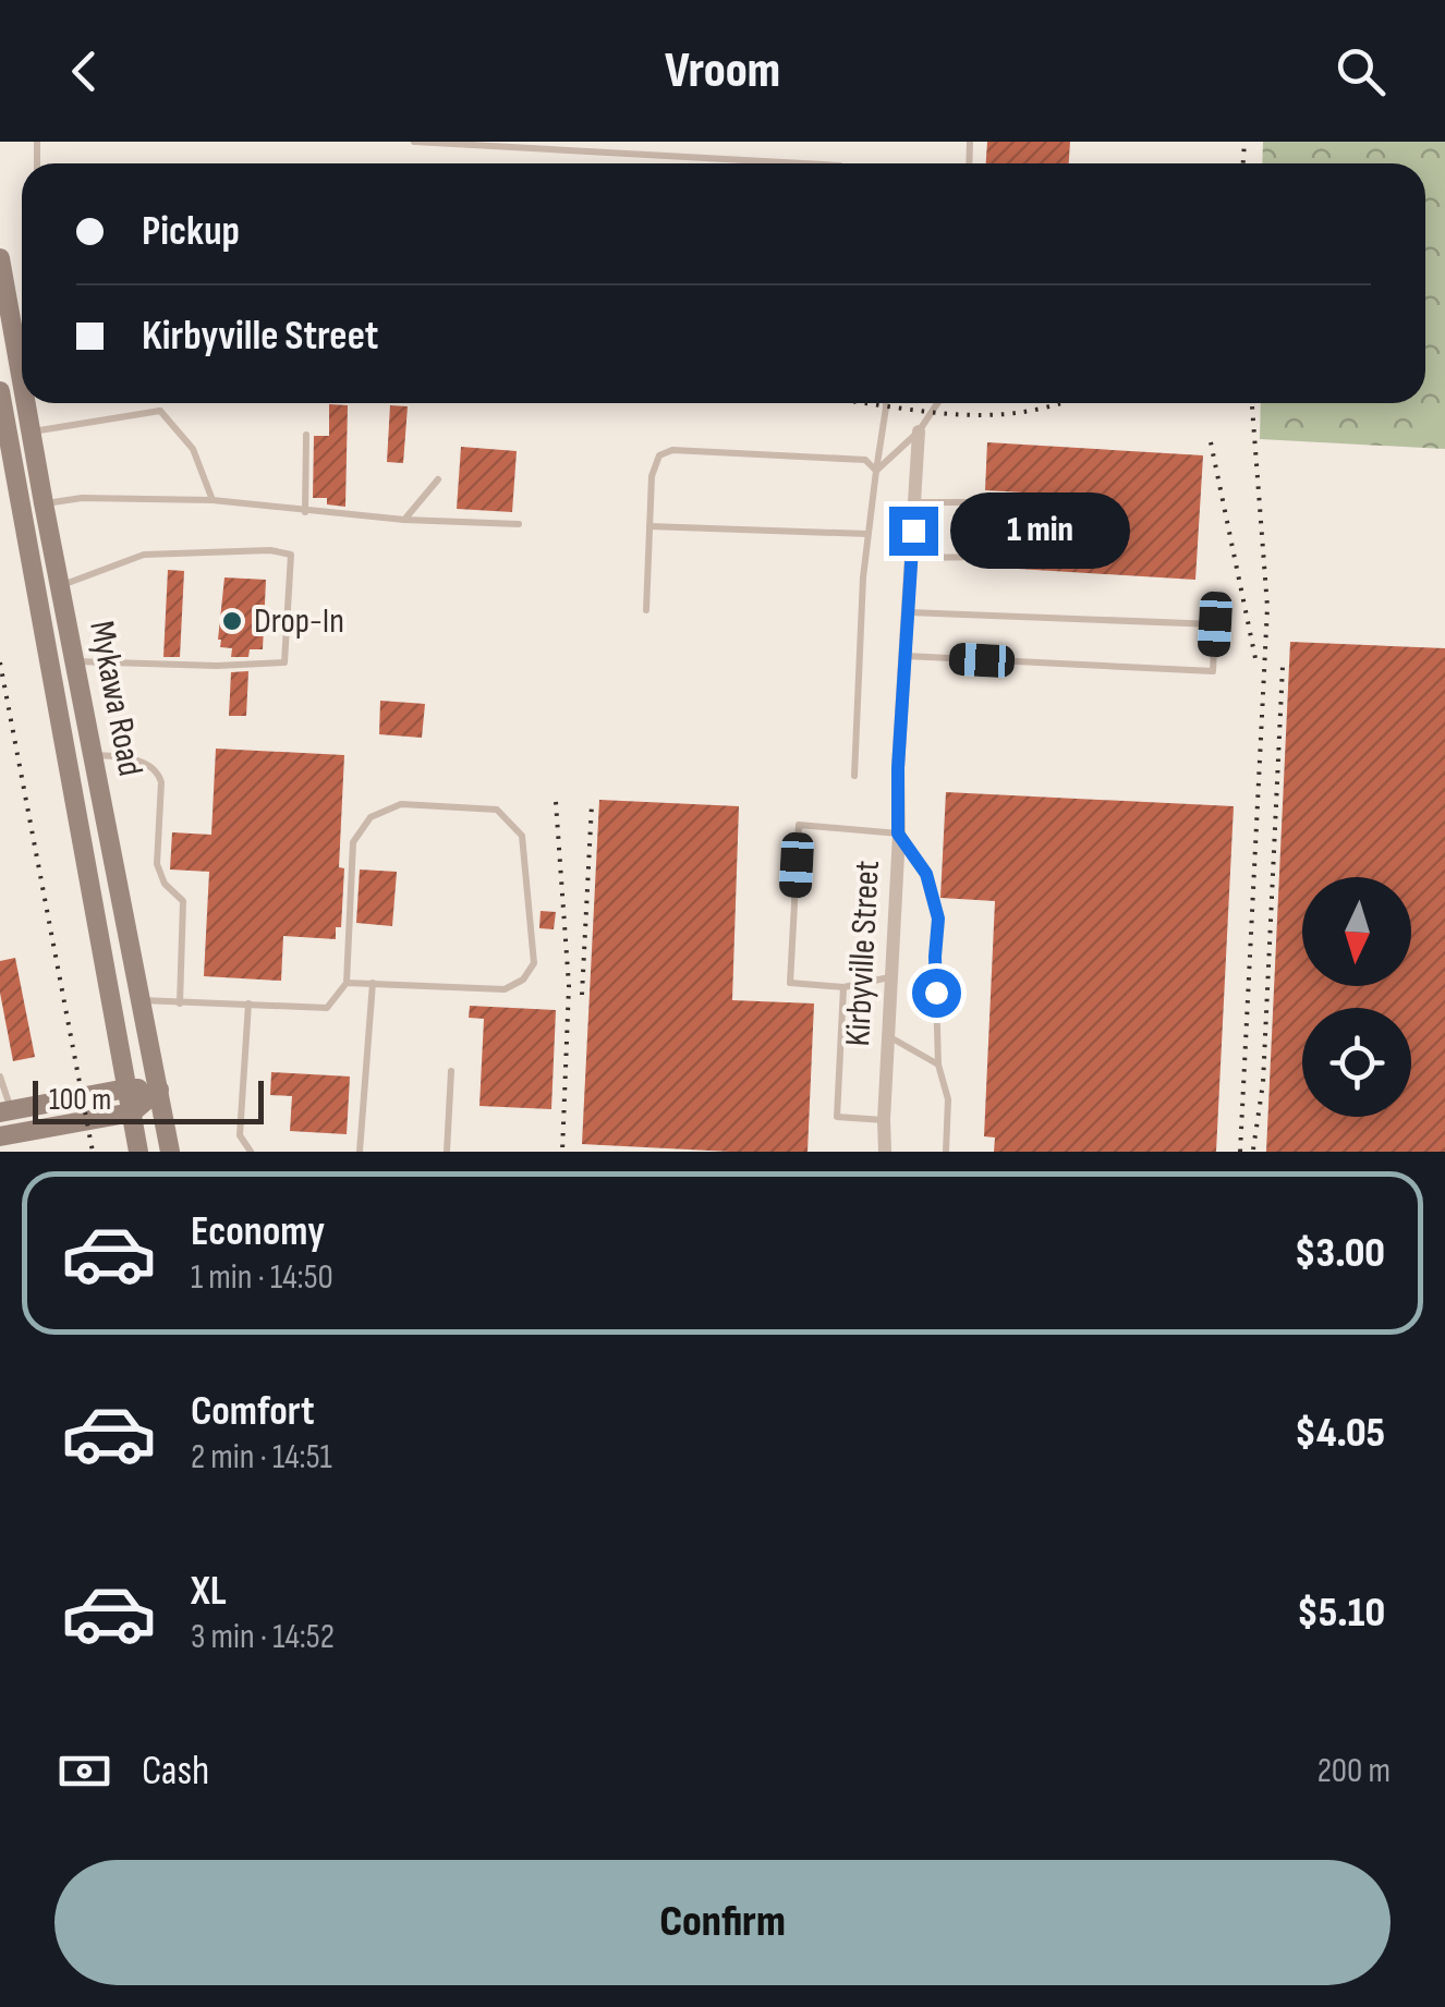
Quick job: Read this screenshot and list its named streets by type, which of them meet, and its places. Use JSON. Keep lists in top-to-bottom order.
{
  "streets": {
    "main road": ["Mykawa Road"],
    "street": ["Kirbyville Street"]
  },
  "places": ["Drop-In"],
  "scale_bar": "100 m",
  "north": "bottom",
  "page": {
    "header": "Vroom",
    "banner": ["Pickup", "Kirbyville Street"],
    "bubble": "1 min",
    "scale": "100 m",
    "list": [
      {
        "name": "Economy",
        "note": "1 min · 14:50",
        "value": "$3.00"
      },
      {
        "name": "Comfort",
        "note": "2 min · 14:51",
        "value": "$4.05"
      },
      {
        "name": "XL",
        "note": "3 min · 14:52",
        "value": "$5.10"
      }
    ],
    "pay": ["Cash", "200 m"],
    "buttons": "Confirm"
  }
}
